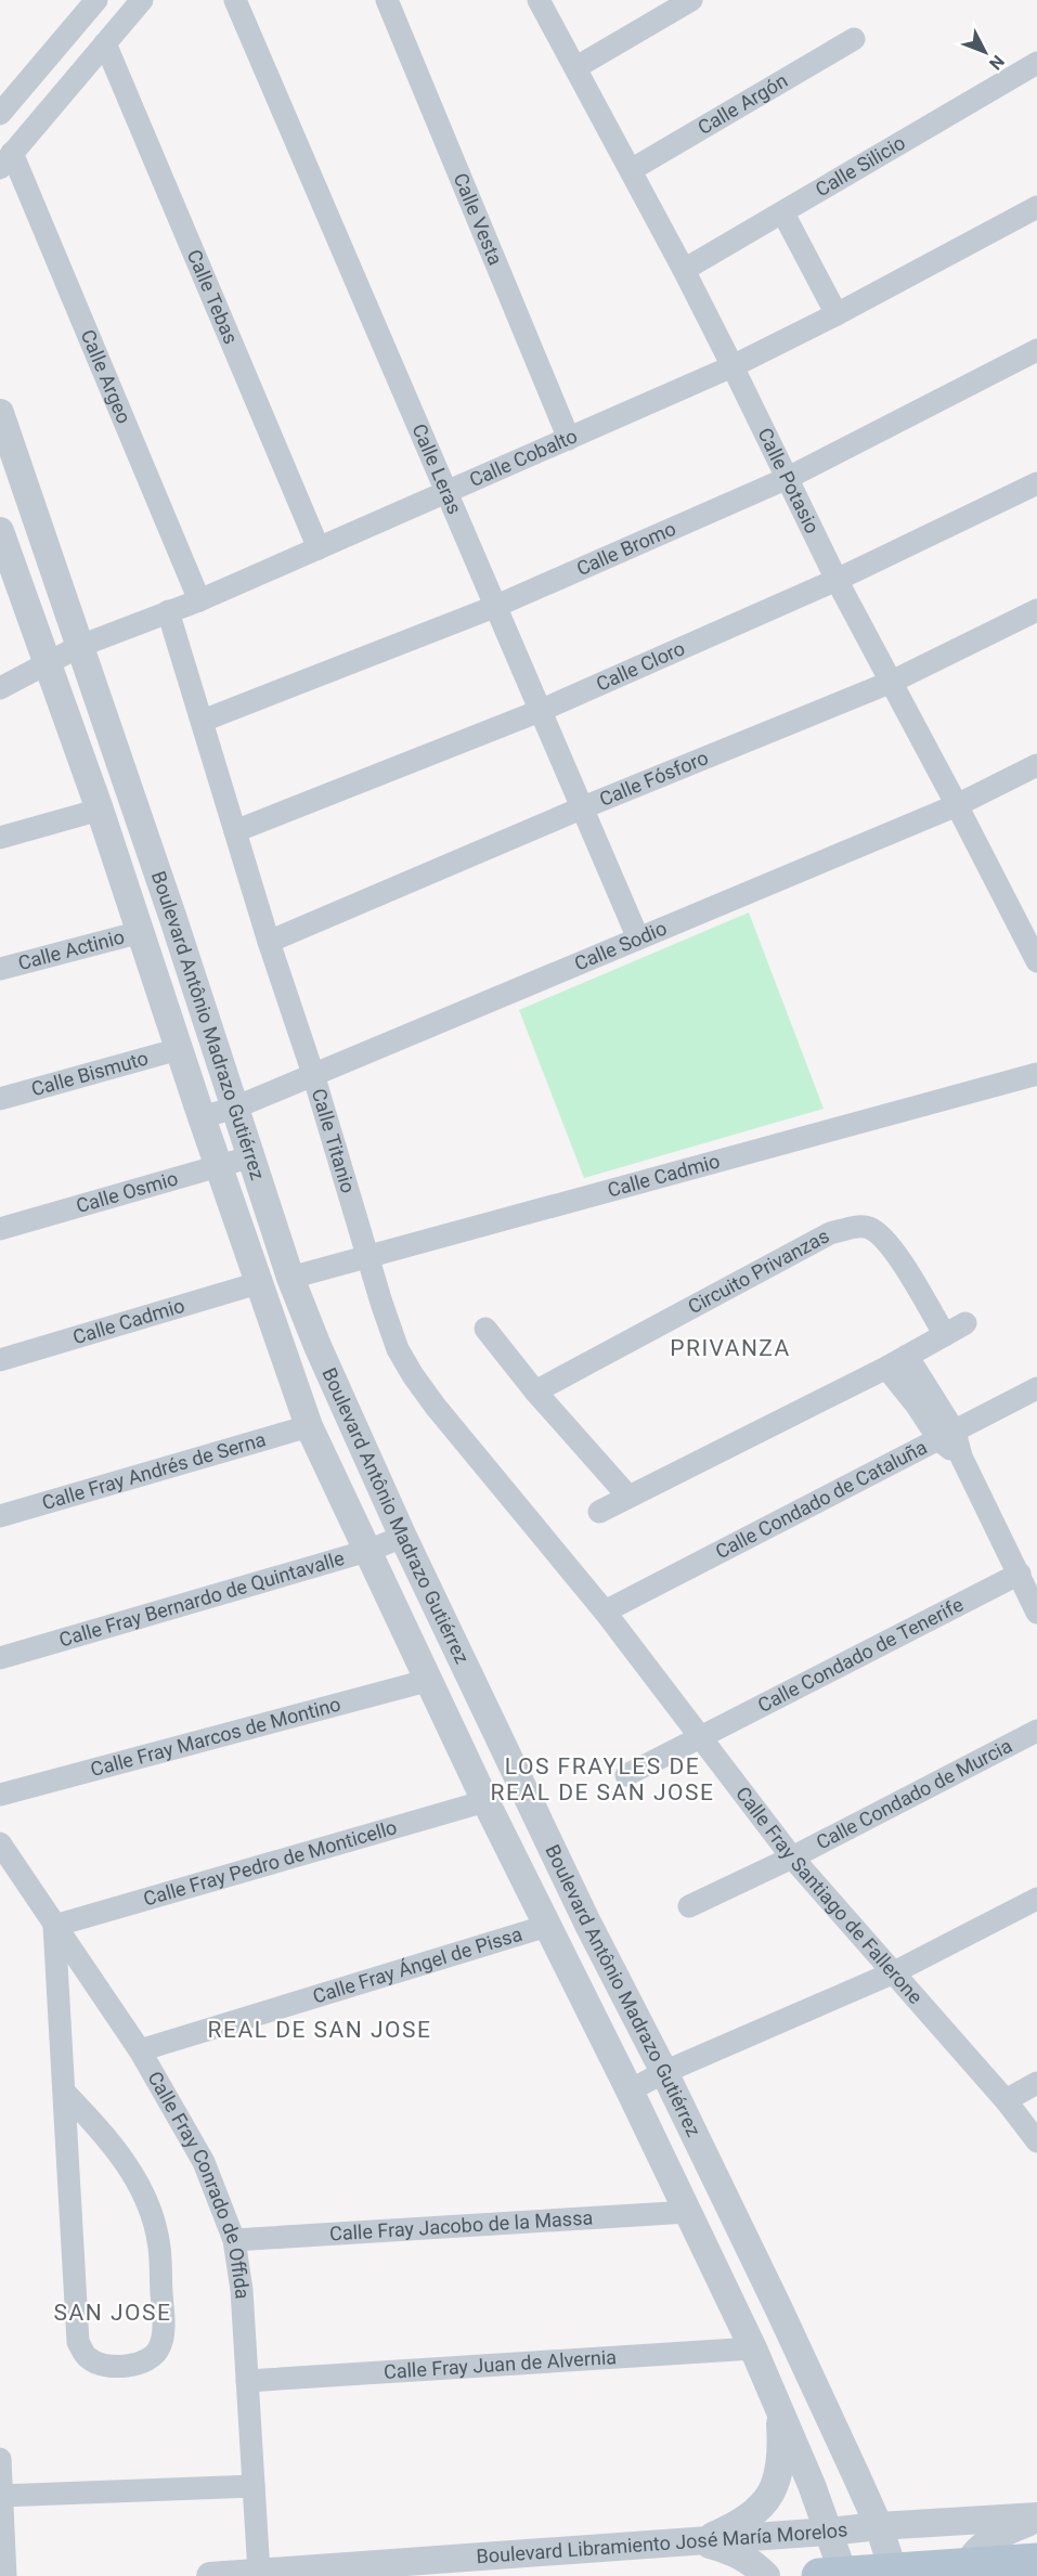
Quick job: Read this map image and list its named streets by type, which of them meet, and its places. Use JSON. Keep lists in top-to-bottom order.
{
  "streets": {
    "street": [
      "Calle Argón",
      "Calle Silicio",
      "Calle Vesta",
      "Calle Tebas",
      "Calle Argeo",
      "Calle Cobalto",
      "Calle Leras",
      "Calle Potasio",
      "Calle Bromo",
      "Calle Cloro",
      "Calle Fósforo",
      "Calle Sodio",
      "Calle Actinio",
      "Boulevard Antônio Madrazo Gutiérrez",
      "Calle Bismuto",
      "Calle Titanio",
      "Calle Cadmio",
      "Calle Osmio",
      "Circuito Privanzas",
      "Calle Fray Andrés de Serna",
      "Calle Condado de Cataluña",
      "Calle Fray Bernardo de Quintavalle",
      "Calle Condado de Tenerife",
      "Calle Fray Marcos de Montino",
      "Calle Condado de Murcia",
      "Calle Fray Pedro de Monticello",
      "Calle Fray Santiago de Fallerone",
      "Calle Fray Ángel de Pissa",
      "Calle Fray Conrado de Offida",
      "Calle Fray Jacobo de la Massa",
      "Calle Fray Juan de Alvernia",
      "Boulevard Libramiento José María Morelos"
    ]
  },
  "crossings": [
    ["Calle Argón", "Calle Potasio"],
    ["Calle Silicio", "Calle Potasio"],
    ["Calle Vesta", "Calle Cobalto"],
    ["Calle Tebas", "Calle Cobalto"],
    ["Calle Argeo", "Calle Cobalto"],
    ["Calle Cobalto", "Calle Leras"],
    ["Calle Cobalto", "Calle Potasio"],
    ["Calle Cobalto", "Boulevard Antônio Madrazo Gutiérrez"],
    ["Calle Cobalto", "Calle Titanio"],
    ["Calle Leras", "Calle Bromo"],
    ["Calle Leras", "Calle Cloro"],
    ["Calle Leras", "Calle Fósforo"],
    ["Calle Leras", "Calle Sodio"],
    ["Calle Potasio", "Calle Bromo"],
    ["Calle Potasio", "Calle Cloro"],
    ["Calle Potasio", "Calle Fósforo"],
    ["Calle Potasio", "Calle Sodio"],
    ["Calle Bromo", "Calle Titanio"],
    ["Calle Cloro", "Calle Titanio"],
    ["Calle Fósforo", "Calle Titanio"],
    ["Calle Sodio", "Boulevard Antônio Madrazo Gutiérrez"],
    ["Calle Sodio", "Calle Titanio"],
    ["Calle Actinio", "Boulevard Antônio Madrazo Gutiérrez"],
    ["Boulevard Antônio Madrazo Gutiérrez", "Calle Bismuto"],
    ["Boulevard Antônio Madrazo Gutiérrez", "Calle Cadmio"],
    ["Boulevard Antônio Madrazo Gutiérrez", "Calle Osmio"],
    ["Boulevard Antônio Madrazo Gutiérrez", "Calle Fray Andrés de Serna"],
    ["Boulevard Antônio Madrazo Gutiérrez", "Calle Fray Bernardo de Quintavalle"],
    ["Boulevard Antônio Madrazo Gutiérrez", "Calle Fray Marcos de Montino"],
    ["Boulevard Antônio Madrazo Gutiérrez", "Calle Fray Pedro de Monticello"],
    ["Boulevard Antônio Madrazo Gutiérrez", "Calle Fray Ángel de Pissa"],
    ["Boulevard Antônio Madrazo Gutiérrez", "Calle Fray Jacobo de la Massa"],
    ["Boulevard Antônio Madrazo Gutiérrez", "Calle Fray Juan de Alvernia"],
    ["Boulevard Antônio Madrazo Gutiérrez", "Boulevard Libramiento José María Morelos"],
    ["Calle Titanio", "Calle Cadmio"],
    ["Calle Titanio", "Calle Condado de Cataluña"],
    ["Calle Titanio", "Calle Fray Santiago de Fallerone"],
    ["Calle Condado de Cataluña", "Calle Fray Santiago de Fallerone"],
    ["Calle Condado de Tenerife", "Calle Fray Santiago de Fallerone"],
    ["Calle Condado de Murcia", "Calle Fray Santiago de Fallerone"],
    ["Calle Fray Pedro de Monticello", "Calle Fray Conrado de Offida"],
    ["Calle Fray Ángel de Pissa", "Calle Fray Conrado de Offida"],
    ["Calle Fray Conrado de Offida", "Calle Fray Jacobo de la Massa"],
    ["Calle Fray Conrado de Offida", "Calle Fray Juan de Alvernia"],
    ["Calle Fray Conrado de Offida", "Boulevard Libramiento José María Morelos"]
  ],
  "districts": [
    "PRIVANZA",
    "LOS FRAYLES DE REAL DE SAN JOSE",
    "REAL DE SAN JOSE",
    "SAN JOSE"
  ],
  "north": "bottom right"
}
